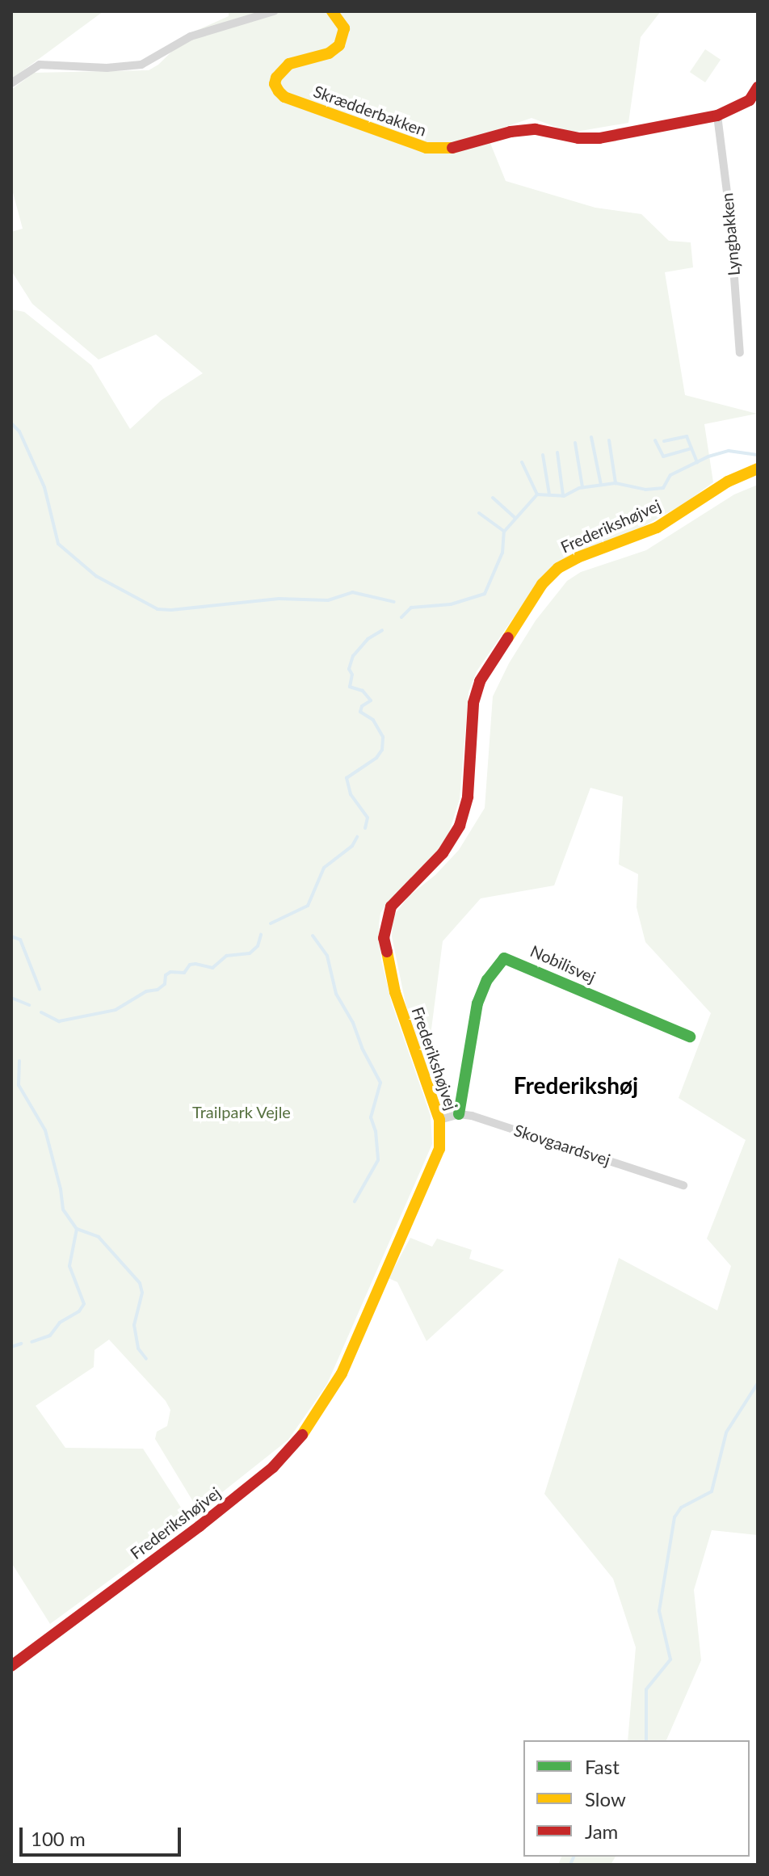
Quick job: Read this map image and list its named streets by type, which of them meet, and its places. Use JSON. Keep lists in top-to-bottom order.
{
  "streets": {
    "street": [
      "Skrædderbakken",
      "Lyngbakken",
      "Frederikshøjvej",
      "Nobilisvej",
      "Skovgaardsvej"
    ]
  },
  "crossings": [
    ["Skrædderbakken", "Lyngbakken"],
    ["Frederikshøjvej", "Skovgaardsvej"],
    ["Nobilisvej", "Skovgaardsvej"]
  ],
  "districts": ["Frederikshøj"],
  "parks": ["Trailpark Vejle"],
  "legend": ["Fast", "Slow", "Jam"],
  "scale_bar": "100 m"
}
